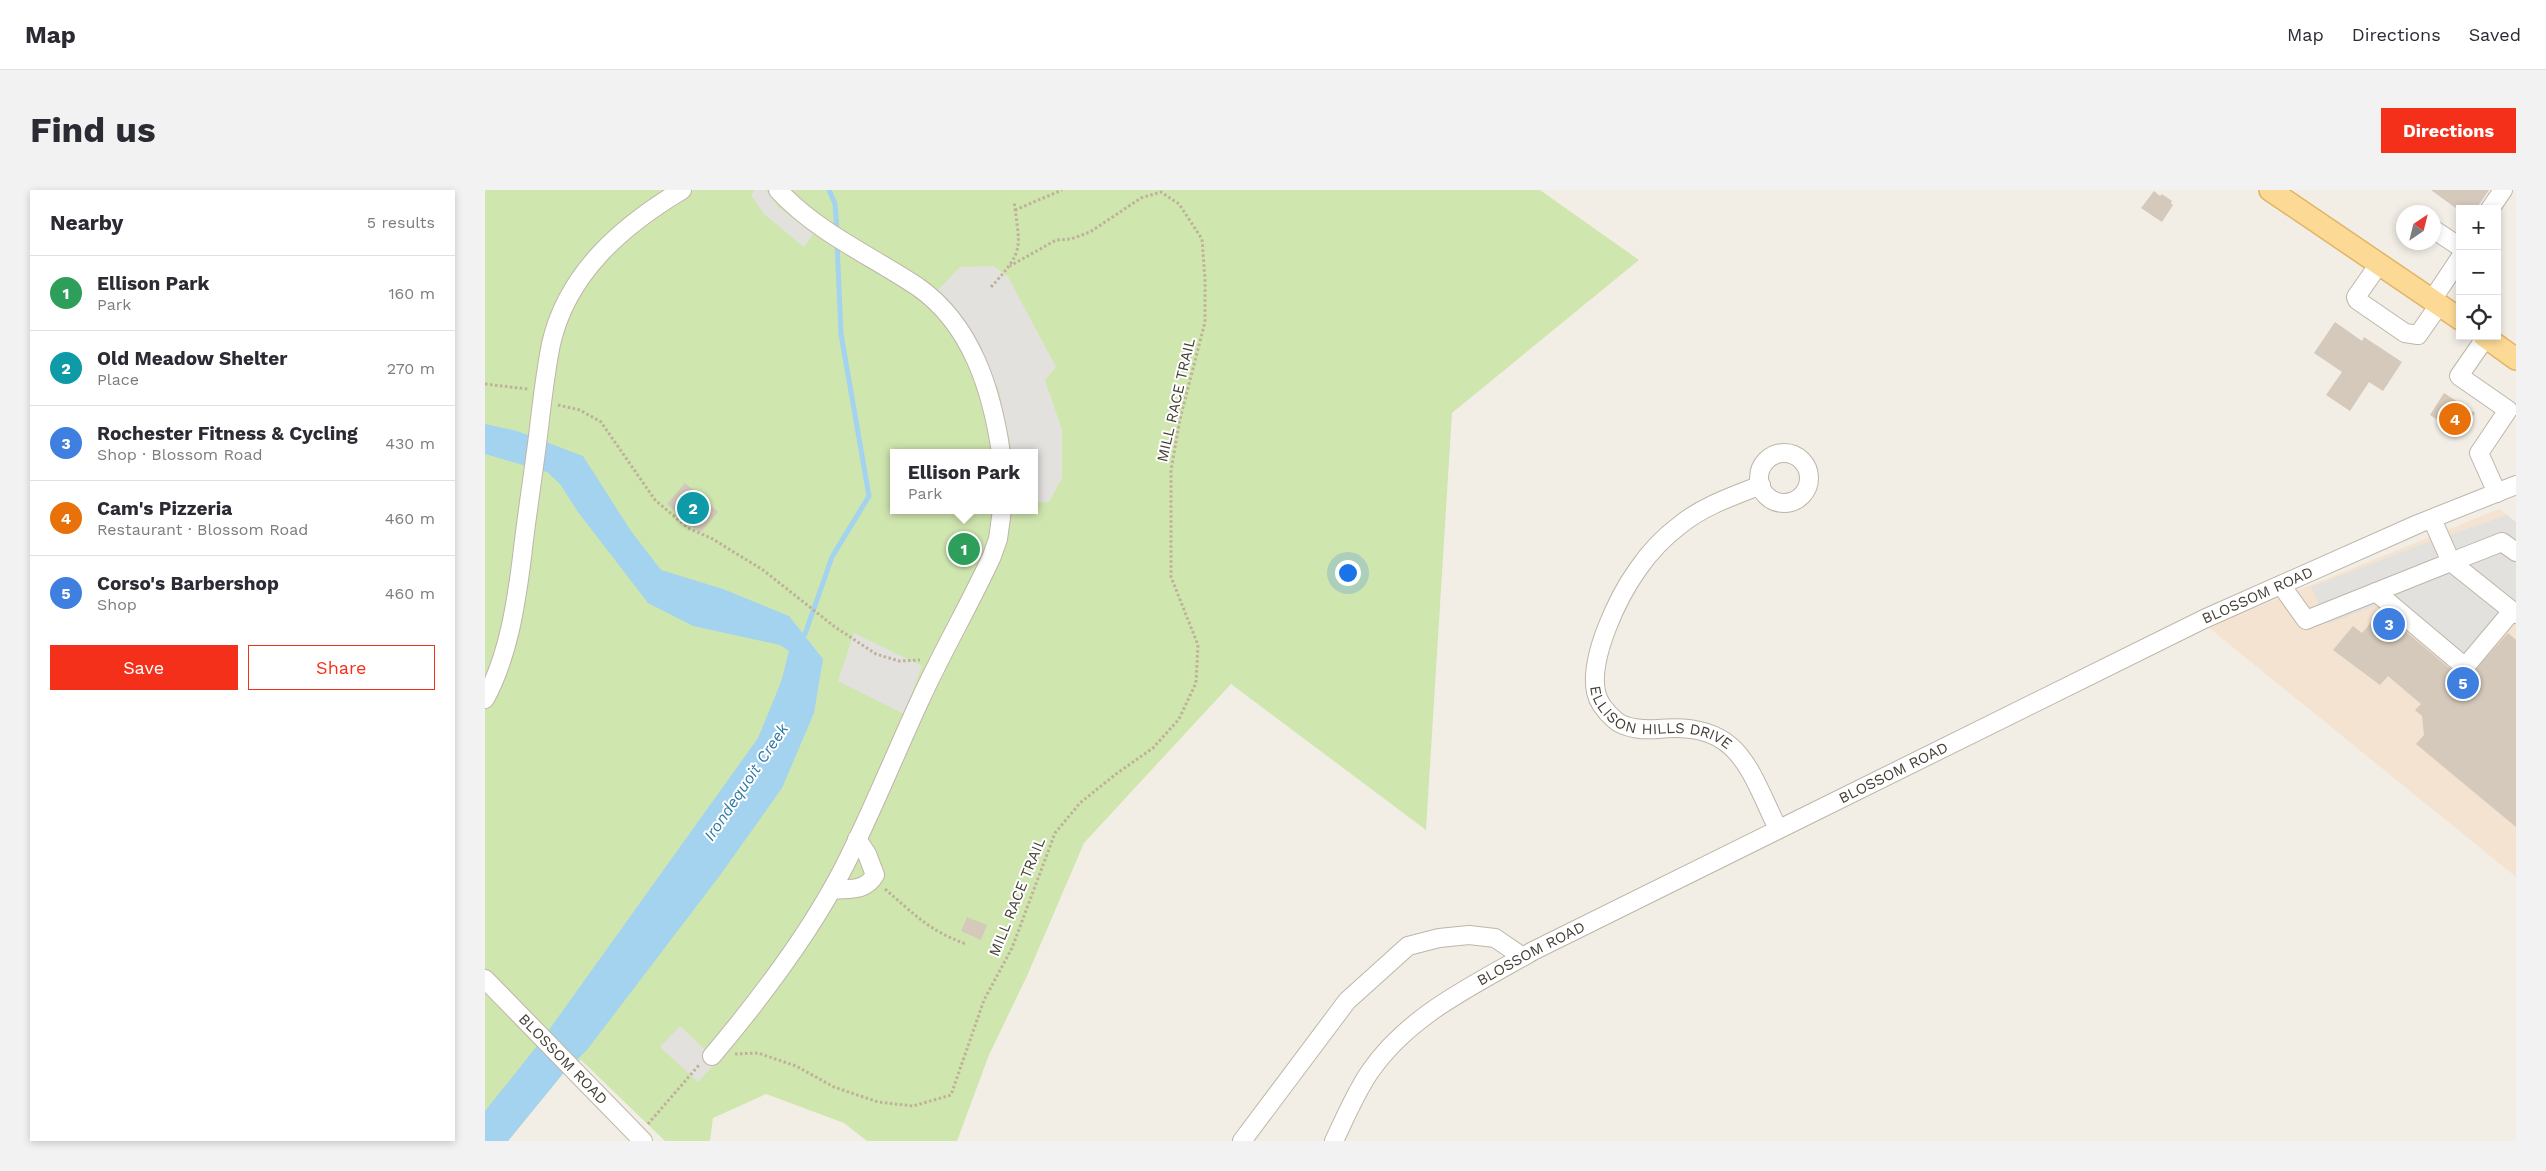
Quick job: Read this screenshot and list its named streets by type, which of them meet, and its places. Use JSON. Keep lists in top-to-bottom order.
{
  "streets": {
    "street": ["BLOSSOM ROAD", "ELLISON HILLS DRIVE"],
    "path": ["MILL RACE TRAIL"]
  },
  "crossings": [
    ["BLOSSOM ROAD", "ELLISON HILLS DRIVE"]
  ],
  "water": ["Irondequoit Creek"],
  "north": "top right",
  "page": {
    "header": "Map",
    "nav": ["Map", "Directions", "Saved"],
    "buttons": [
      "Directions",
      ["Save", "Share"]
    ],
    "title": "Find us",
    "heading": ["Nearby", "5 results"],
    "map_buttons": ["+", "−"],
    "list": [
      {
        "mark": "1",
        "name": "Ellison Park",
        "note": "Park",
        "value": "160 m"
      },
      {
        "mark": "2",
        "name": "Old Meadow Shelter",
        "note": "Place",
        "value": "270 m"
      },
      {
        "mark": "3",
        "name": "Rochester Fitness & Cycling",
        "note": "Shop · Blossom Road",
        "value": "430 m"
      },
      {
        "mark": "4",
        "name": "Cam's Pizzeria",
        "note": "Restaurant · Blossom Road",
        "value": "460 m"
      },
      {
        "mark": "5",
        "name": "Corso's Barbershop",
        "note": "Shop",
        "value": "460 m"
      }
    ],
    "pins": [
      "4",
      "2",
      "1",
      "3",
      "5"
    ],
    "popup": ["Ellison Park", "Park"]
  }
}
